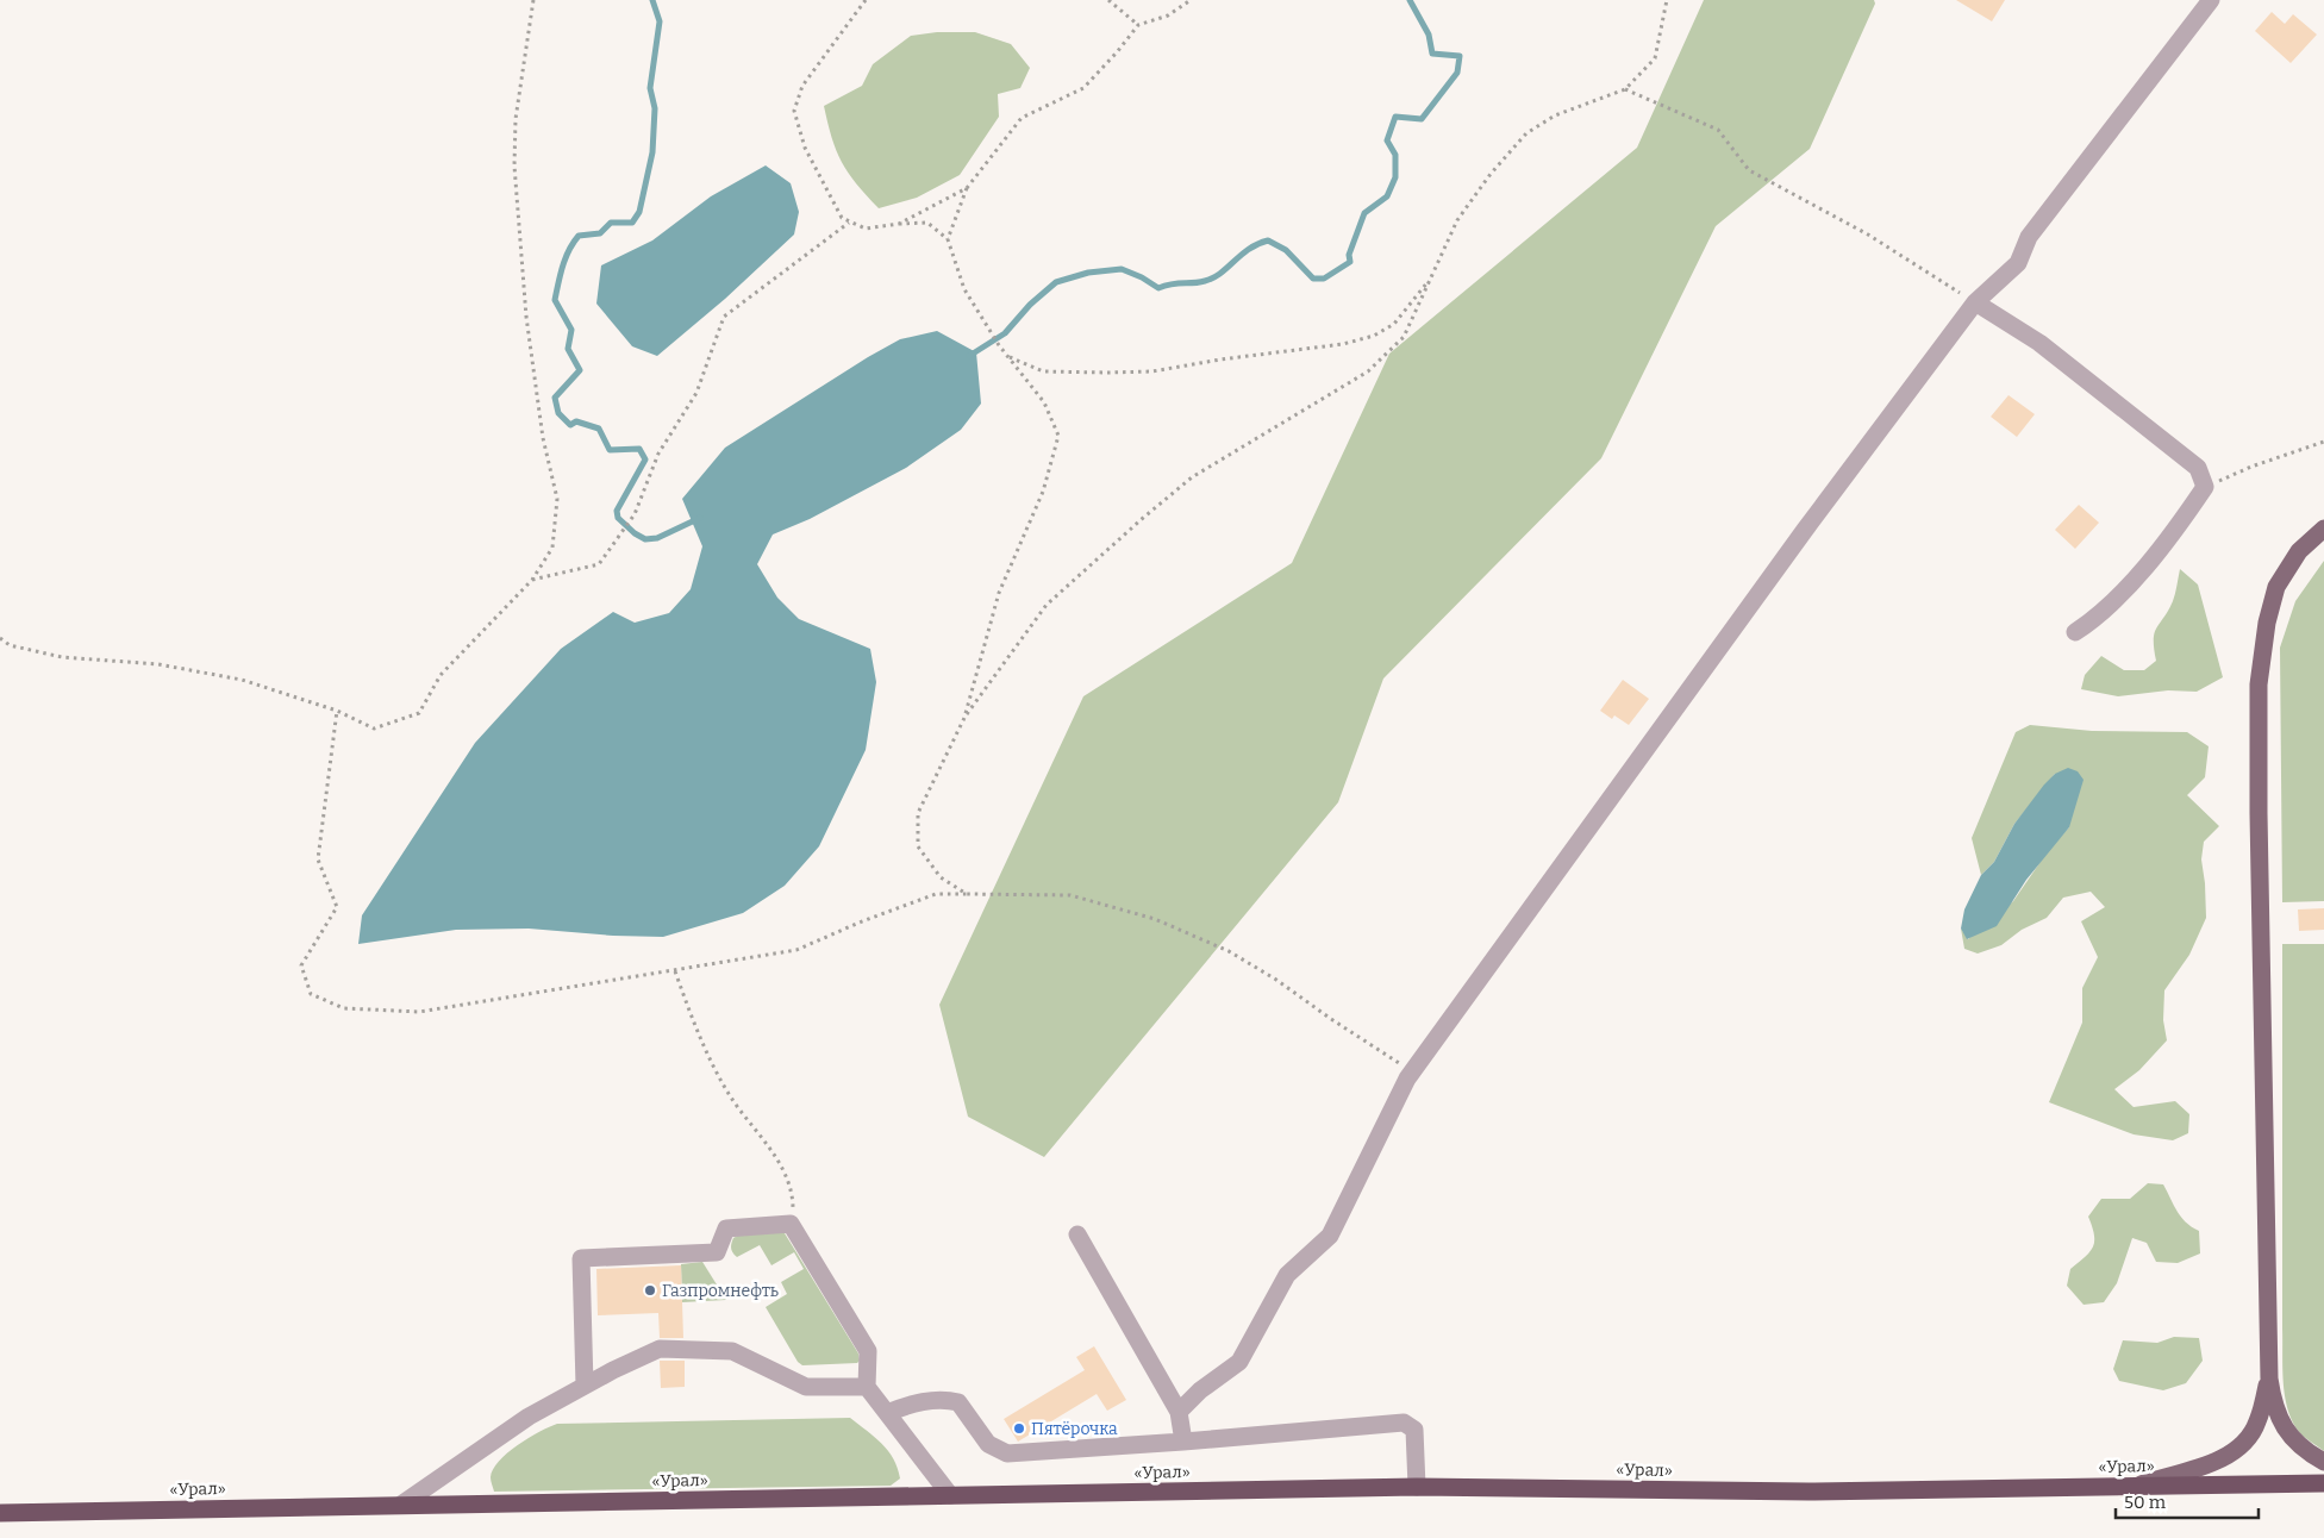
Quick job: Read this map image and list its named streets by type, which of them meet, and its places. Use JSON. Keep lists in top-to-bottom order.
{
  "streets": {
    "highway": ["«Урал»"]
  },
  "places": ["Газпромнефть", "Пятёрочка"],
  "scale_bar": "50 m"
}
